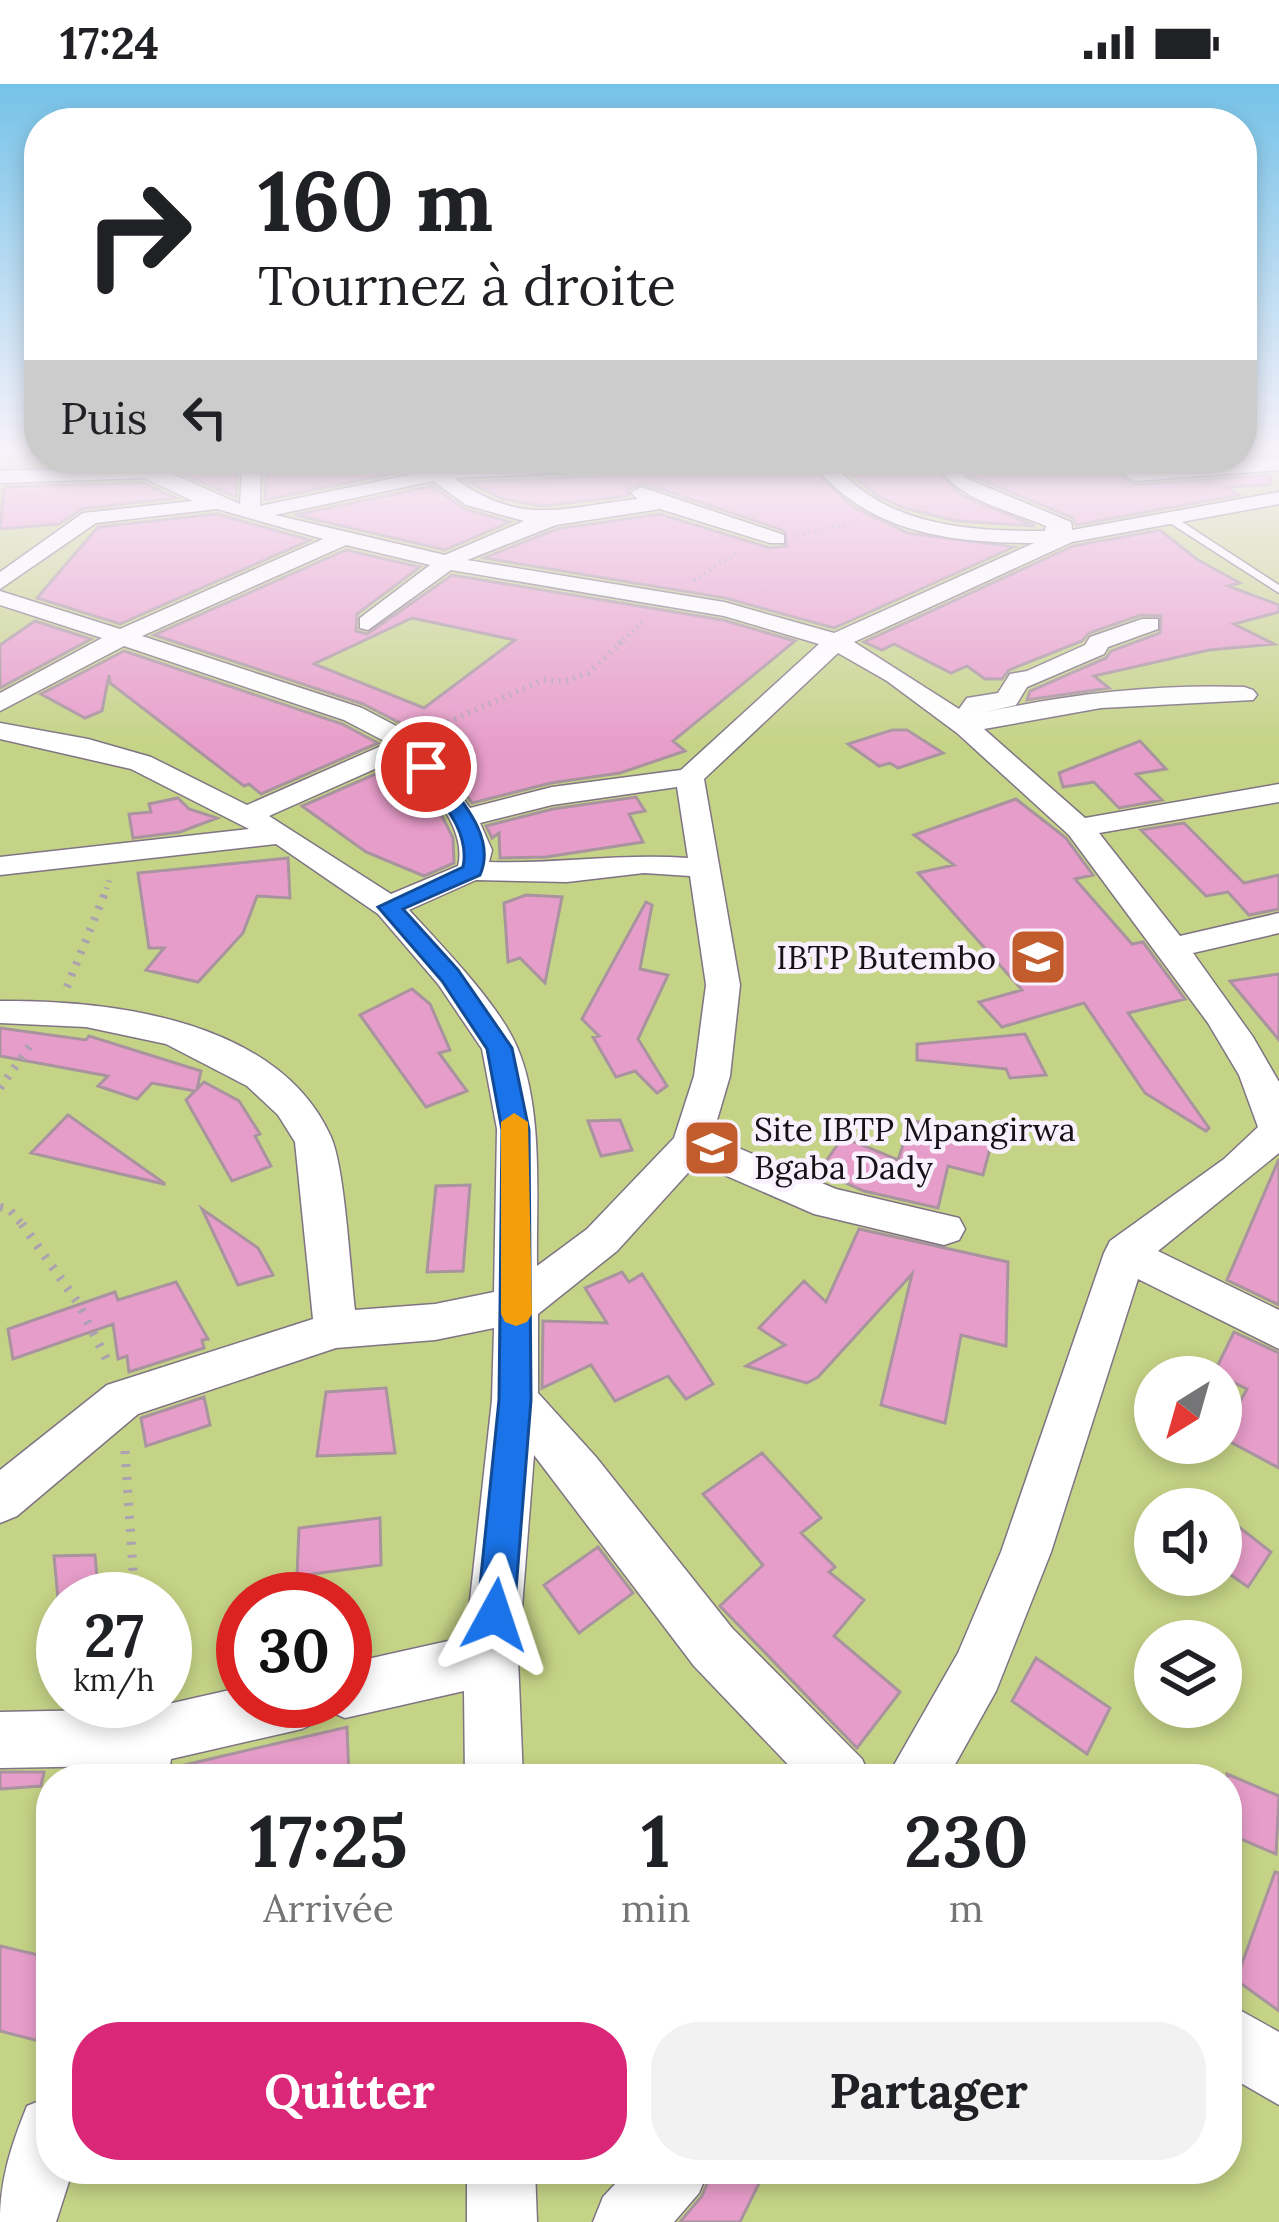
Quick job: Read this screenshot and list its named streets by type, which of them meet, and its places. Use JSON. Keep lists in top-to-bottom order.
{
  "places": {
    "school or university": ["IBTP Butembo", "Site IBTP Mpangirwa Bgaba Dady"]
  },
  "north": "bottom left",
  "page": {
    "status": "17:24",
    "turn": ["160 m", "Tournez à droite"],
    "then": "Puis",
    "speed": "27 km/h",
    "limit": "30",
    "eta": [
      "17:25",
      "Arrivée",
      "1",
      "min",
      "230",
      "m"
    ],
    "buttons": ["Quitter", "Partager"]
  }
}
